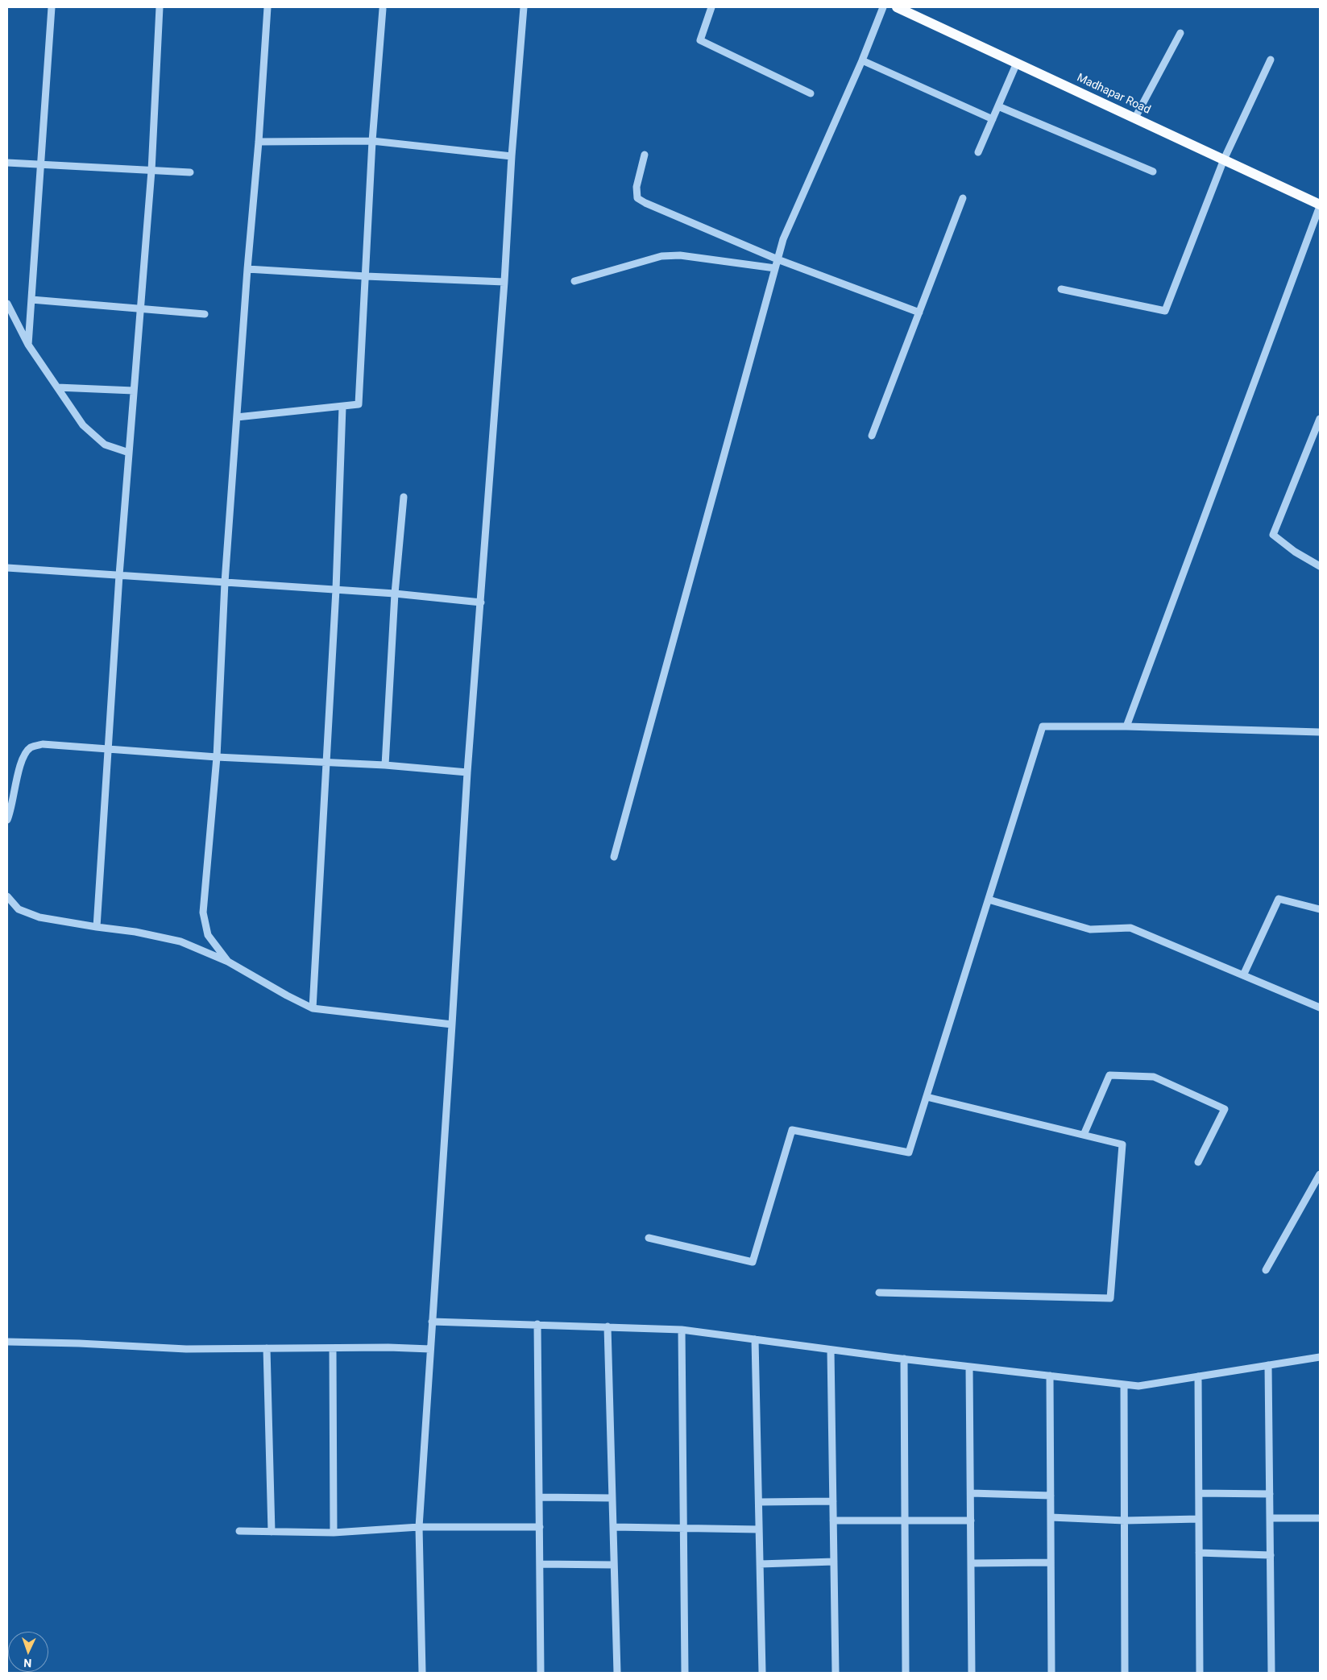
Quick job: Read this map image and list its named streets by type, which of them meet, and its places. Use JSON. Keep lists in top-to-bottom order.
{
  "streets": {
    "main road": ["Madhapar Road"]
  },
  "north": "bottom"
}
